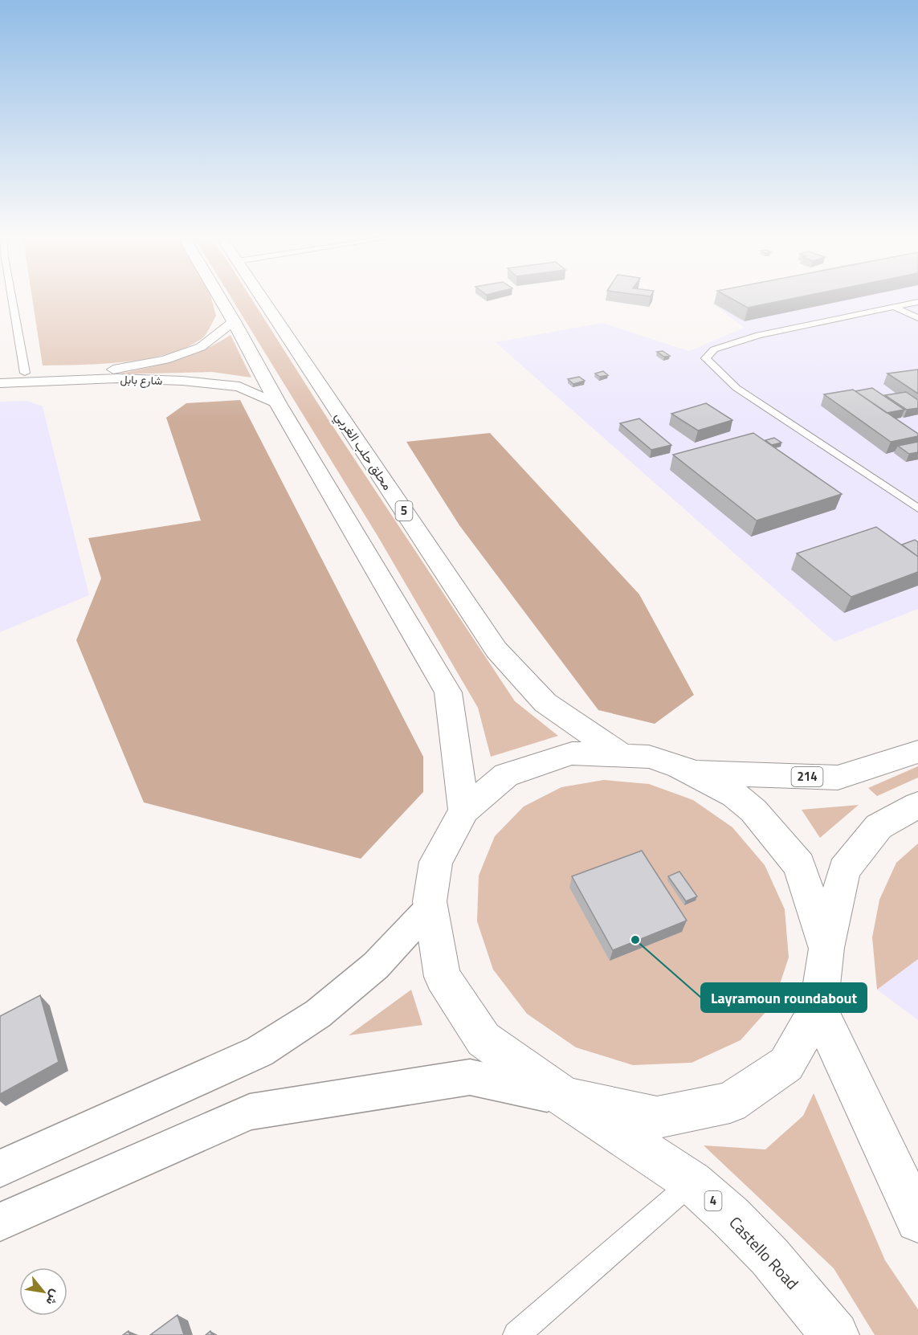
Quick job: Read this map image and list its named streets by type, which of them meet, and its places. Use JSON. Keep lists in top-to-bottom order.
{
  "streets": {
    "highway": [
      "محلق حلب الغربي",
      "5",
      "214",
      "4",
      "Castello Road"
    ],
    "street": ["شارع بابل"]
  },
  "places": ["Layramoun roundabout"],
  "north": "bottom right"
}
